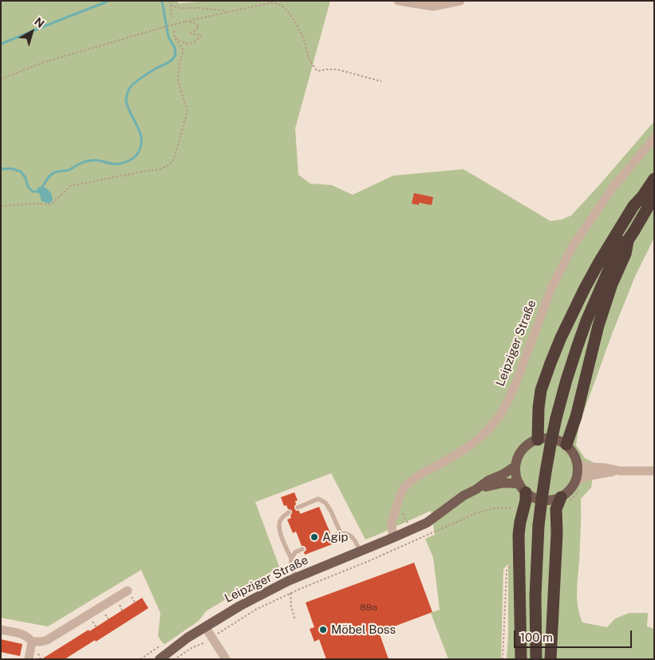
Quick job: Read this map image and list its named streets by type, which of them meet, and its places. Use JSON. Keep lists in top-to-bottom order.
{
  "streets": {
    "main road": ["Leipziger Straße"]
  },
  "places": ["Agip", "Möbel Boss"],
  "house_numbers": ["89a"],
  "scale_bar": "100 m",
  "north": "top right"
}
